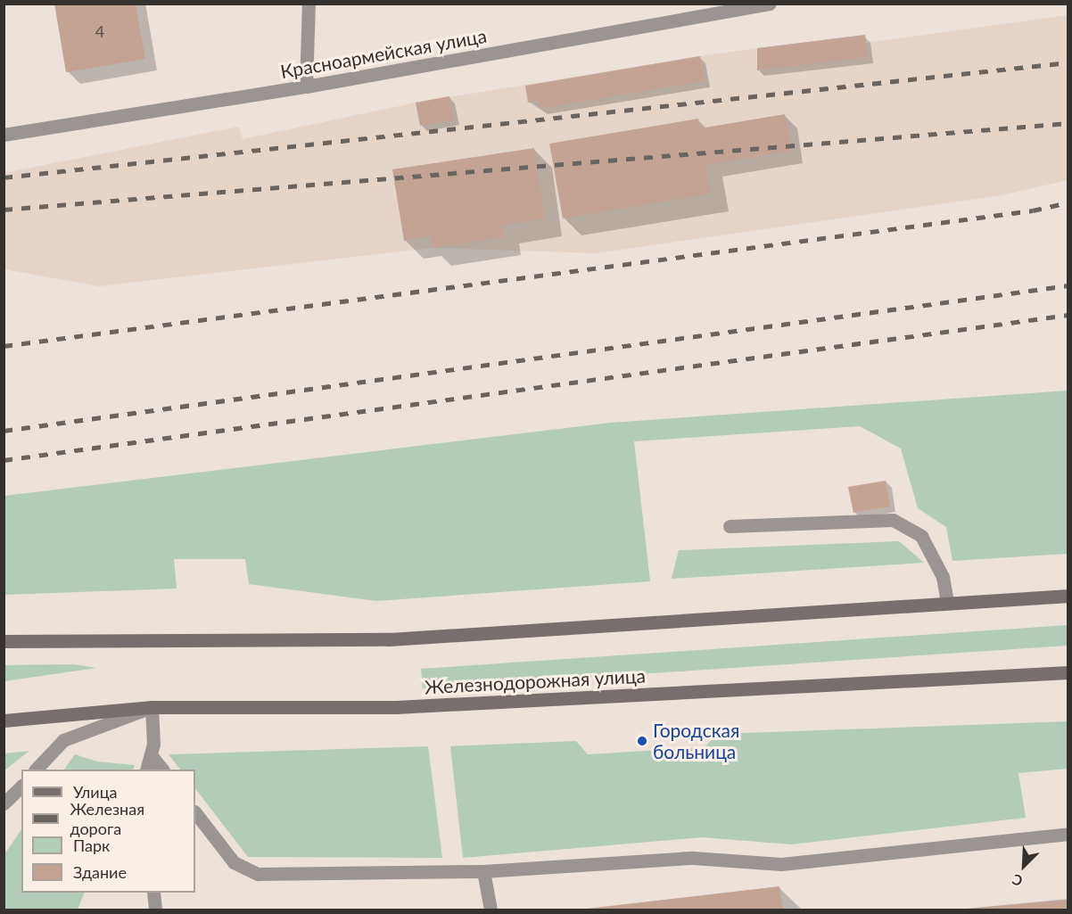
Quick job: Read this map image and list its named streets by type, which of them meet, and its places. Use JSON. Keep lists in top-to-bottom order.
{
  "streets": {
    "main road": ["Железнодорожная улица"],
    "street": ["Красноармейская улица"]
  },
  "places": ["Городская больница"],
  "house_numbers": ["4"],
  "legend": [
    "Улица",
    "Железная дорога",
    "Парк",
    "Здание"
  ],
  "north": "bottom left"
}
